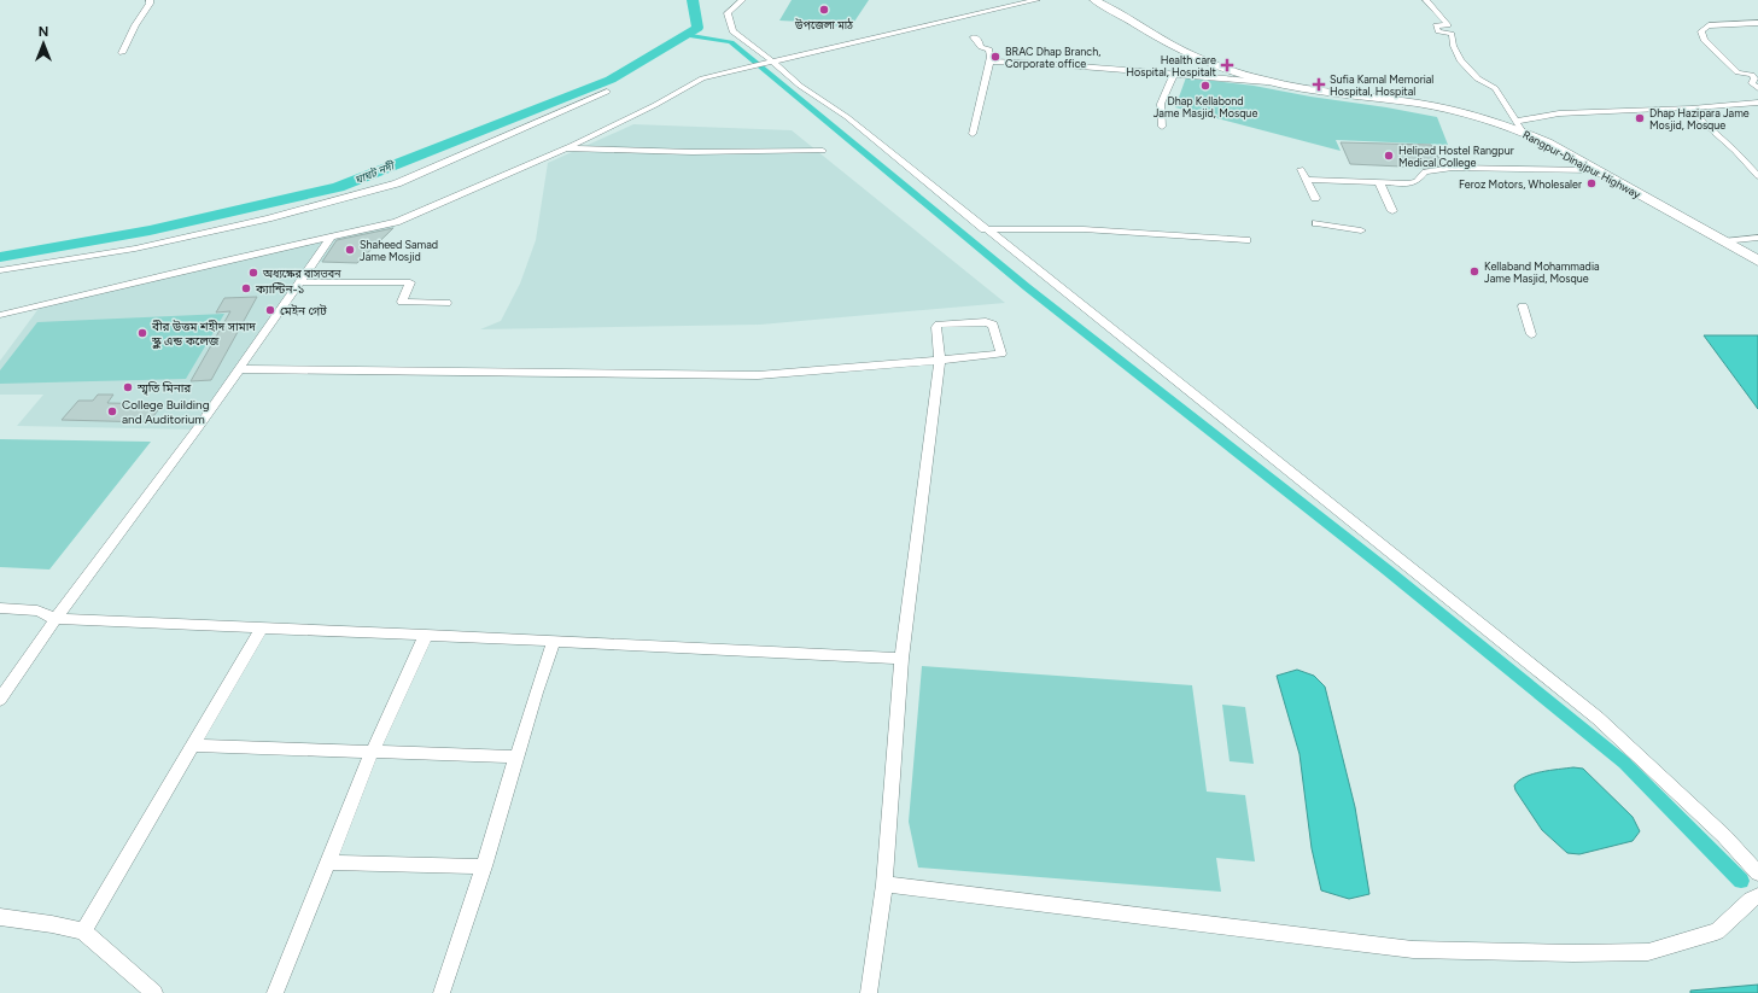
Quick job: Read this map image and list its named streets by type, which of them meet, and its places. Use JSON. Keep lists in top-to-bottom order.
{
  "streets": {
    "highway": ["Rangpur-Dinajpur Highway"]
  },
  "water": ["ঘাঘট নদী"],
  "places": {
    "other": [
      "উপজেলা মাঠ",
      "BRAC Dhap Branch, Corporate office",
      "Dhap Kellabond Jame Masjid, Mosque",
      "Dhap Hazipara Jame Mosjid, Mosque",
      "Helipad Hostel Rangpur Medical College",
      "Feroz Motors, Wholesaler",
      "Shaheed Samad Jame Mosjid",
      "Kellaband Mohammadia Jame Masjid, Mosque",
      "অধ্যক্ষের বাসভবন",
      "ক্যান্টিন-১",
      "মেইন গেট",
      "বীর উত্তম শহীদ সামাদ স্কুল এন্ড কলেজ",
      "স্মৃতি মিনার",
      "College Building and Auditorium"
    ],
    "health": ["Health care Hospital, Hospitalt", "Sufia Kamal Memorial Hospital, Hospital"]
  },
  "north": "top"
}
